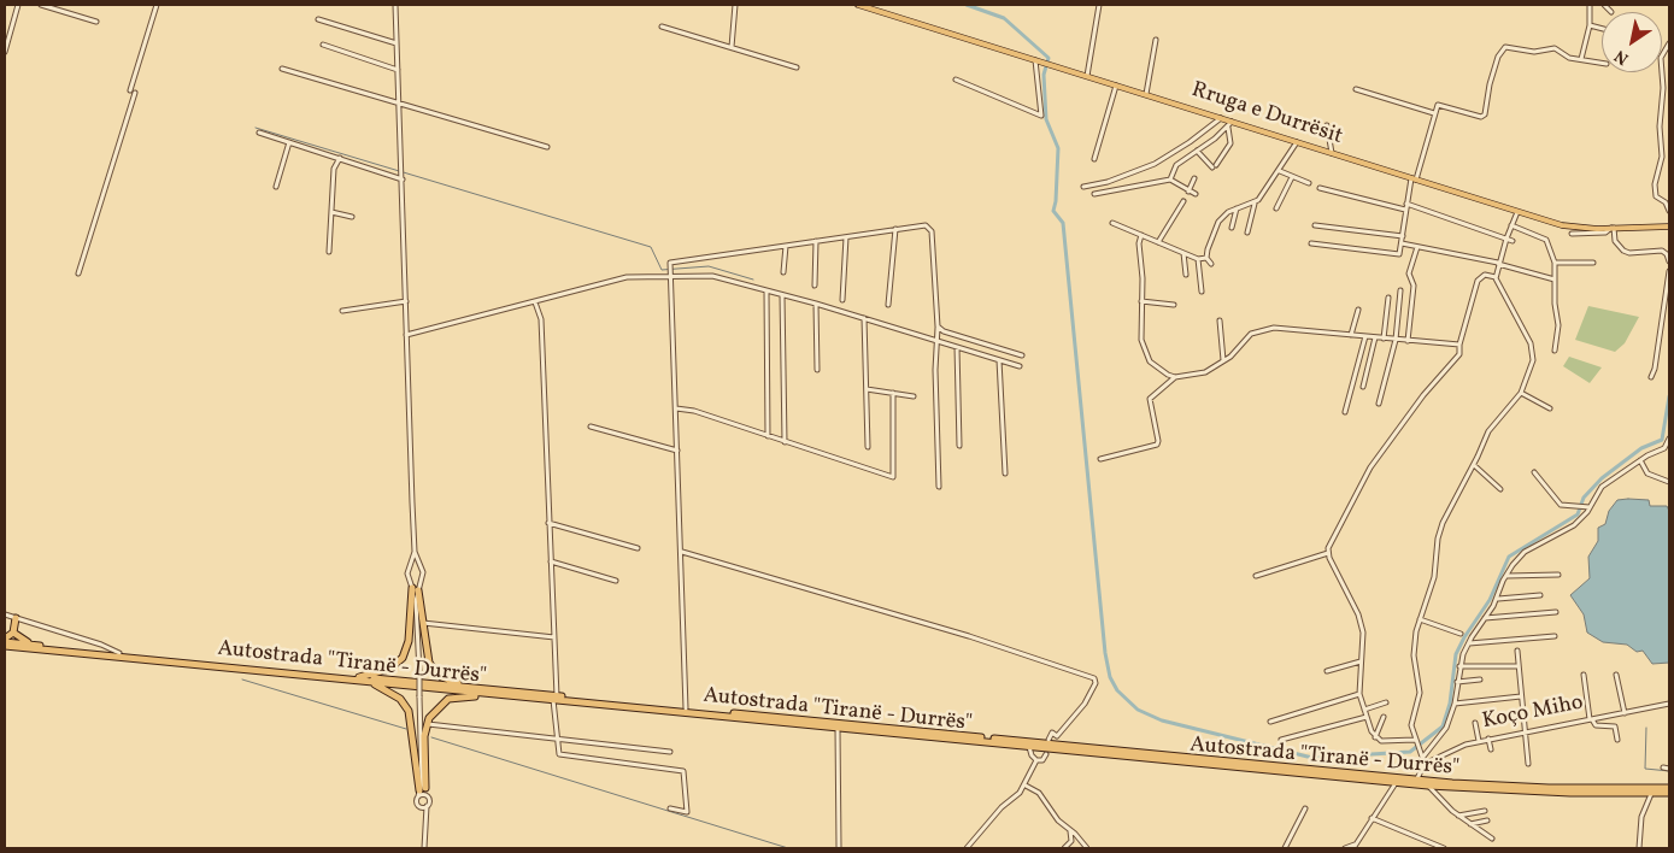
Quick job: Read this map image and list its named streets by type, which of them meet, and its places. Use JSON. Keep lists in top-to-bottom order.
{
  "streets": {
    "highway": ["Autostrada \"Tiranë - Durrës\""],
    "main road": ["Rruga e Durrësit"],
    "street": ["Koço Miho"]
  },
  "north": "bottom left"
}
